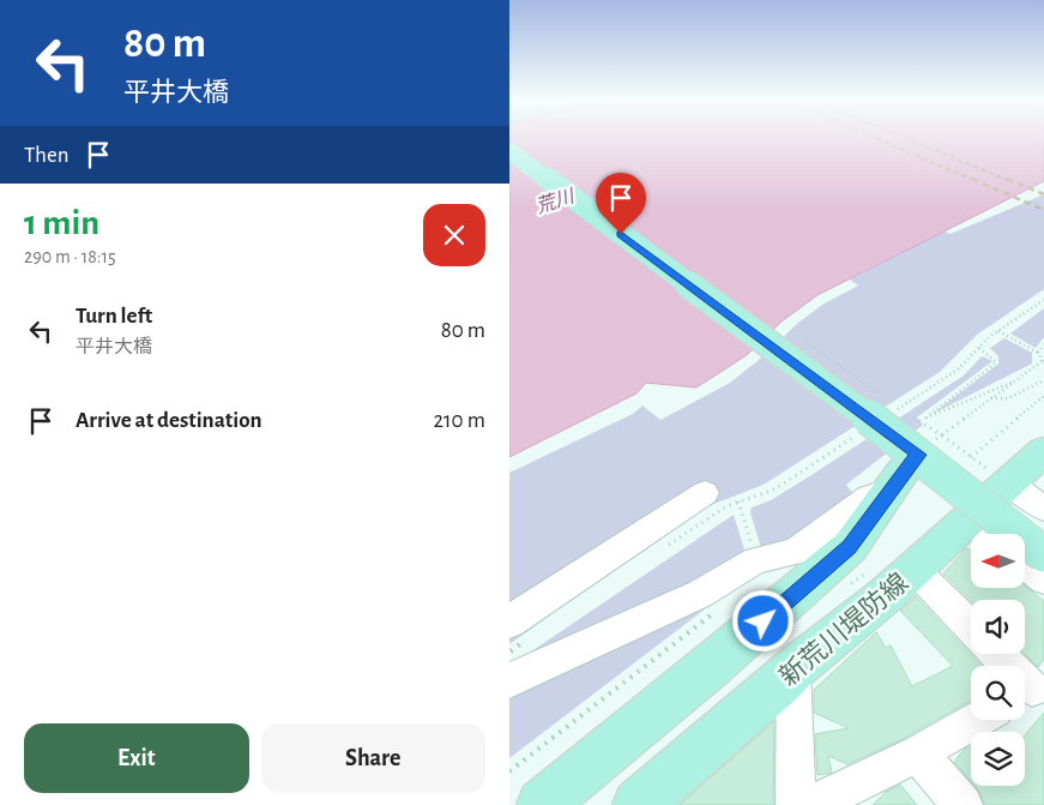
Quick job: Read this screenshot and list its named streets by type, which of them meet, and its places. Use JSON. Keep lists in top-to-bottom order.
{
  "streets": {
    "main road": ["新荒川堤防線"]
  },
  "water": ["荒川"],
  "north": "left",
  "page": {
    "turn": ["80 m", "平井大橋"],
    "then": "Then",
    "heading": ["1 min", "290 m · 18:15"],
    "list": [
      {
        "name": "Turn left",
        "note": "平井大橋",
        "value": "80 m"
      },
      {
        "name": "Arrive at destination",
        "value": "210 m"
      }
    ],
    "buttons": ["Exit", "Share"]
  }
}
